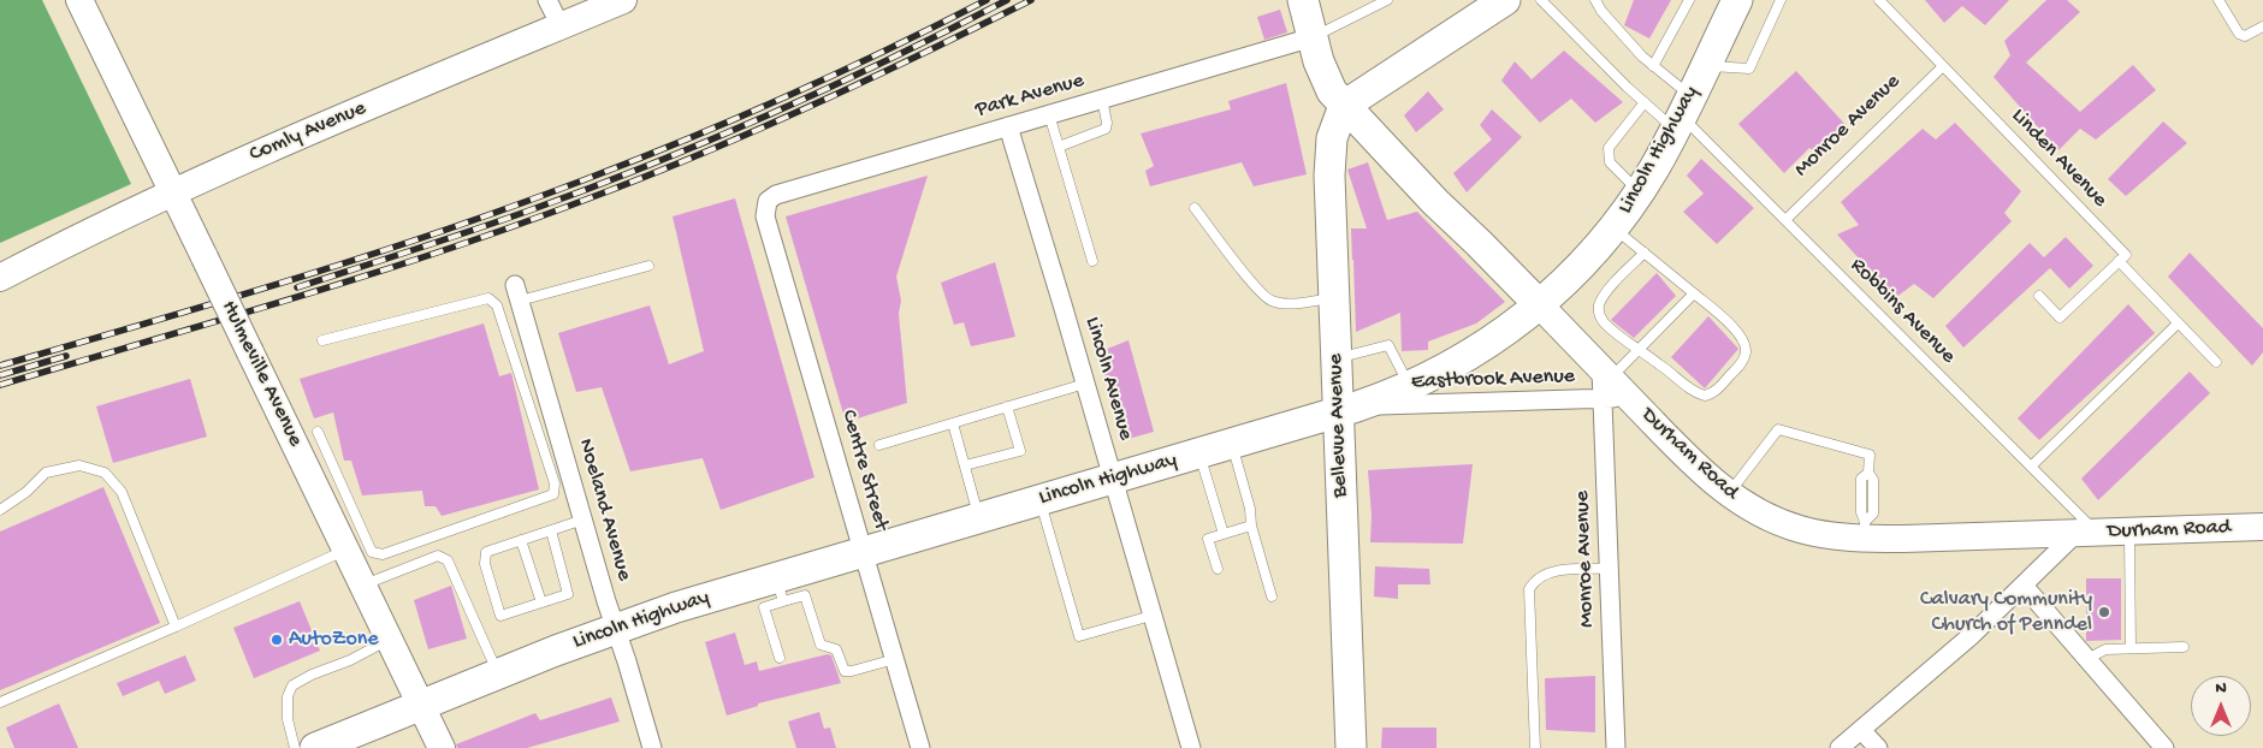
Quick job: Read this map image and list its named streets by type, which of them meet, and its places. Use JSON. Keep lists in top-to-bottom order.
{
  "streets": {
    "main road": ["Lincoln Highway", "Bellevue Avenue", "Durham Road"],
    "street": [
      "Park Avenue",
      "Monroe Avenue",
      "Comly Avenue",
      "Hulmeville Avenue",
      "Lincoln Avenue",
      "Eastbrook Avenue",
      "Centre Street",
      "Noeland Avenue"
    ],
    "lane": ["Linden Avenue", "Robbins Avenue"]
  },
  "crossings": [
    ["Park Avenue", "Lincoln Avenue"],
    ["Park Avenue", "Durham Road"],
    ["Park Avenue", "Centre Street"],
    ["Monroe Avenue", "Linden Avenue"],
    ["Monroe Avenue", "Robbins Avenue"],
    ["Monroe Avenue", "Eastbrook Avenue"],
    ["Monroe Avenue", "Durham Road"],
    ["Comly Avenue", "Hulmeville Avenue"],
    ["Lincoln Highway", "Robbins Avenue"],
    ["Lincoln Highway", "Hulmeville Avenue"],
    ["Lincoln Highway", "Lincoln Avenue"],
    ["Lincoln Highway", "Eastbrook Avenue"],
    ["Lincoln Highway", "Bellevue Avenue"],
    ["Lincoln Highway", "Durham Road"],
    ["Lincoln Highway", "Centre Street"],
    ["Lincoln Highway", "Noeland Avenue"],
    ["Robbins Avenue", "Durham Road"],
    ["Eastbrook Avenue", "Bellevue Avenue"],
    ["Eastbrook Avenue", "Durham Road"],
    ["Bellevue Avenue", "Durham Road"]
  ],
  "places": ["Calvary Community Church of Penndel", "AutoZone"],
  "north": "top"
}
